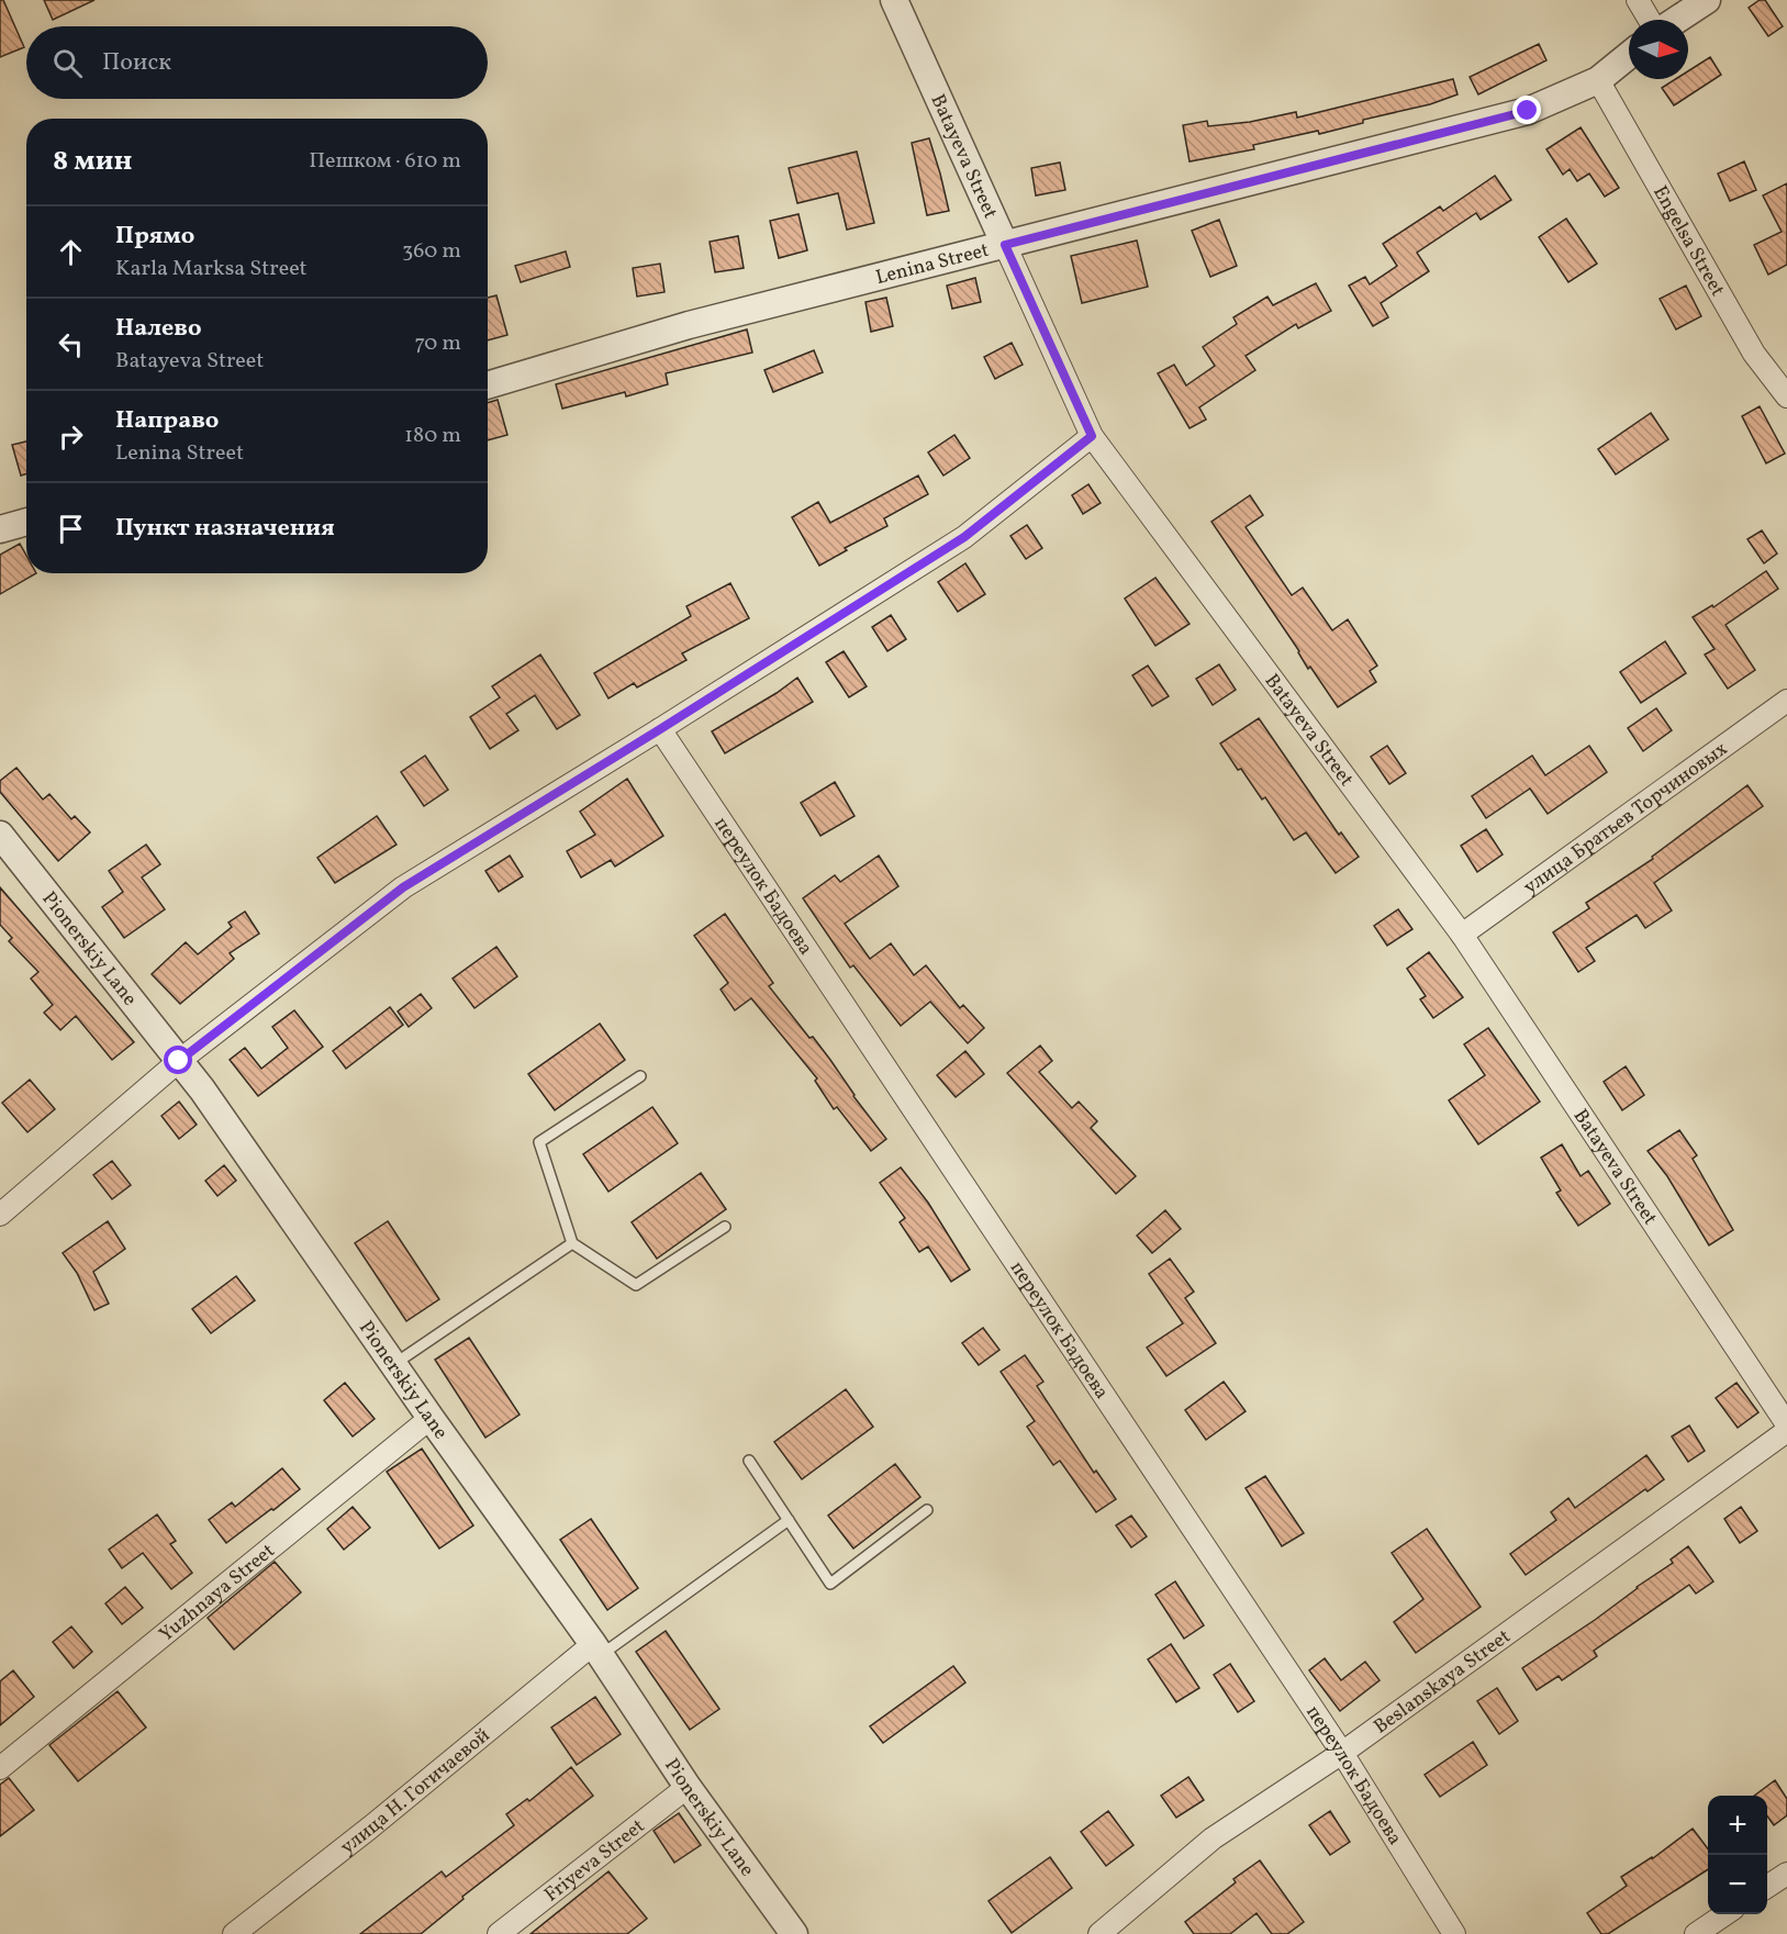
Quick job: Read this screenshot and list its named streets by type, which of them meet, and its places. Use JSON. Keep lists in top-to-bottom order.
{
  "streets": {
    "street": [
      "Batayeva Street",
      "Engelsa Street",
      "Lenina Street",
      "улица Братьев Торчиновых",
      "переулок Бадоева",
      "Pionerskiy Lane",
      "Yuzhnaya Street",
      "Beslanskaya Street",
      "улица Н. Гогичаевой",
      "Friyeva Street"
    ]
  },
  "crossings": [
    ["Batayeva Street", "Lenina Street"],
    ["Batayeva Street", "улица Братьев Торчиновых"],
    ["Engelsa Street", "Lenina Street"],
    ["переулок Бадоева", "Beslanskaya Street"],
    ["Pionerskiy Lane", "Yuzhnaya Street"],
    ["Pionerskiy Lane", "улица Н. Гогичаевой"],
    ["Pionerskiy Lane", "Friyeva Street"]
  ],
  "north": "right",
  "page": {
    "search": "Поиск",
    "heading": ["8 мин", "Пешком · 610 m"],
    "list": [
      ["Прямо", "Karla Marksa Street", "360 m"],
      ["Налево", "Batayeva Street", "70 m"],
      ["Направо", "Lenina Street", "180 m"],
      "Пункт назначения"
    ],
    "map_buttons": ["+", "−"]
  }
}
